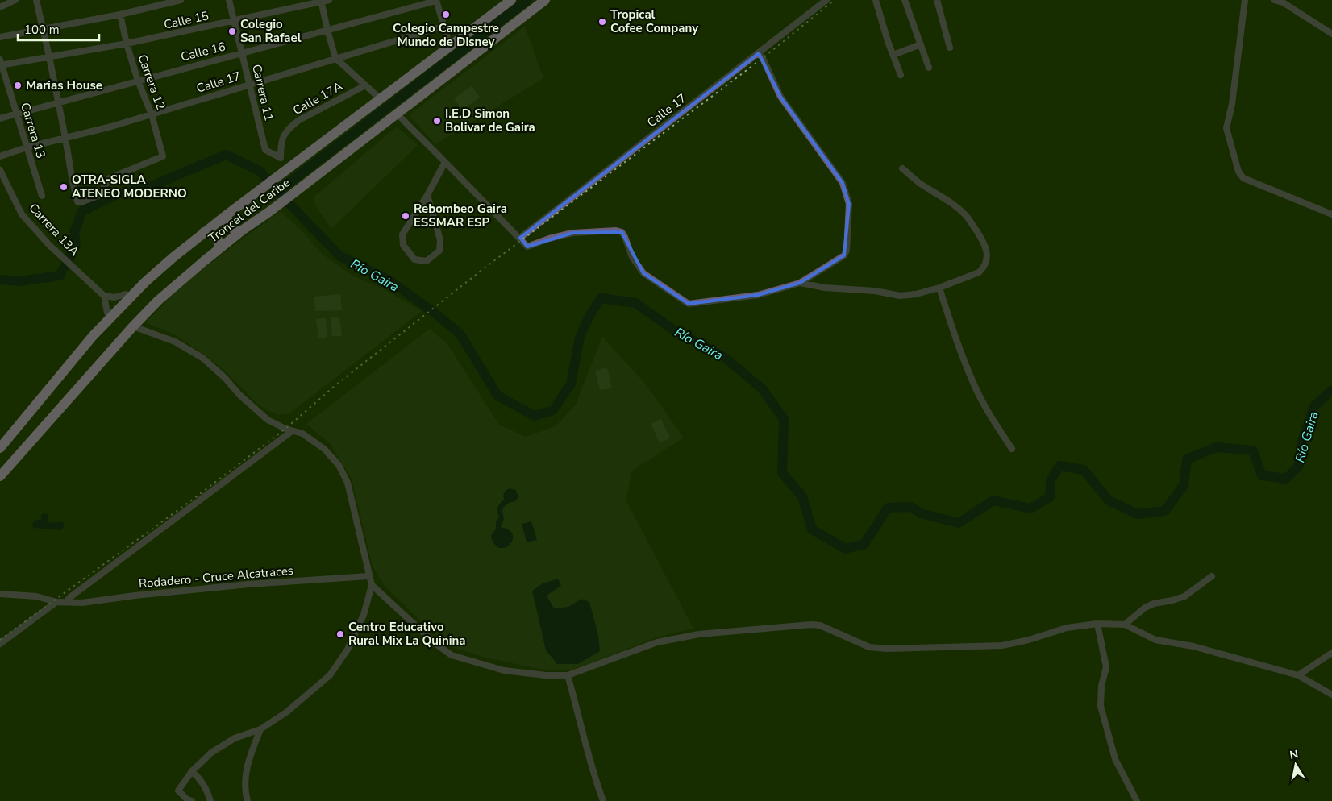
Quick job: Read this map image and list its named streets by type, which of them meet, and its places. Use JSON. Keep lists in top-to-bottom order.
{
  "streets": {
    "highway": ["Troncal del Caribe"],
    "street": [
      "Calle 15",
      "Calle 16",
      "Carrera 12",
      "Calle 17",
      "Carrera 11",
      "Calle 17A",
      "Carrera 13",
      "Carrera 13A",
      "Rodadero - Cruce Alcatraces"
    ]
  },
  "crossings": [
    ["Calle 15", "Carrera 12"],
    ["Calle 15", "Carrera 11"],
    ["Calle 15", "Carrera 13"],
    ["Calle 16", "Carrera 12"],
    ["Calle 16", "Carrera 11"],
    ["Calle 16", "Carrera 13"],
    ["Carrera 12", "Calle 17"],
    ["Calle 17", "Carrera 11"],
    ["Calle 17", "Carrera 13"],
    ["Carrera 11", "Calle 17A"]
  ],
  "water": ["Río Gaira"],
  "places": [
    "Colegio Campestre Mundo de Disney",
    "Tropical Cofee Company",
    "Colegio San Rafael",
    "Marias House",
    "I.E.D Simon Bolivar de Gaira",
    "OTRA-SIGLA ATENEO MODERNO",
    "Rebombeo Gaira ESSMAR ESP",
    "Centro Educativo Rural Mix La Quinina"
  ],
  "scale_bar": "100 m",
  "north": "top"
}
